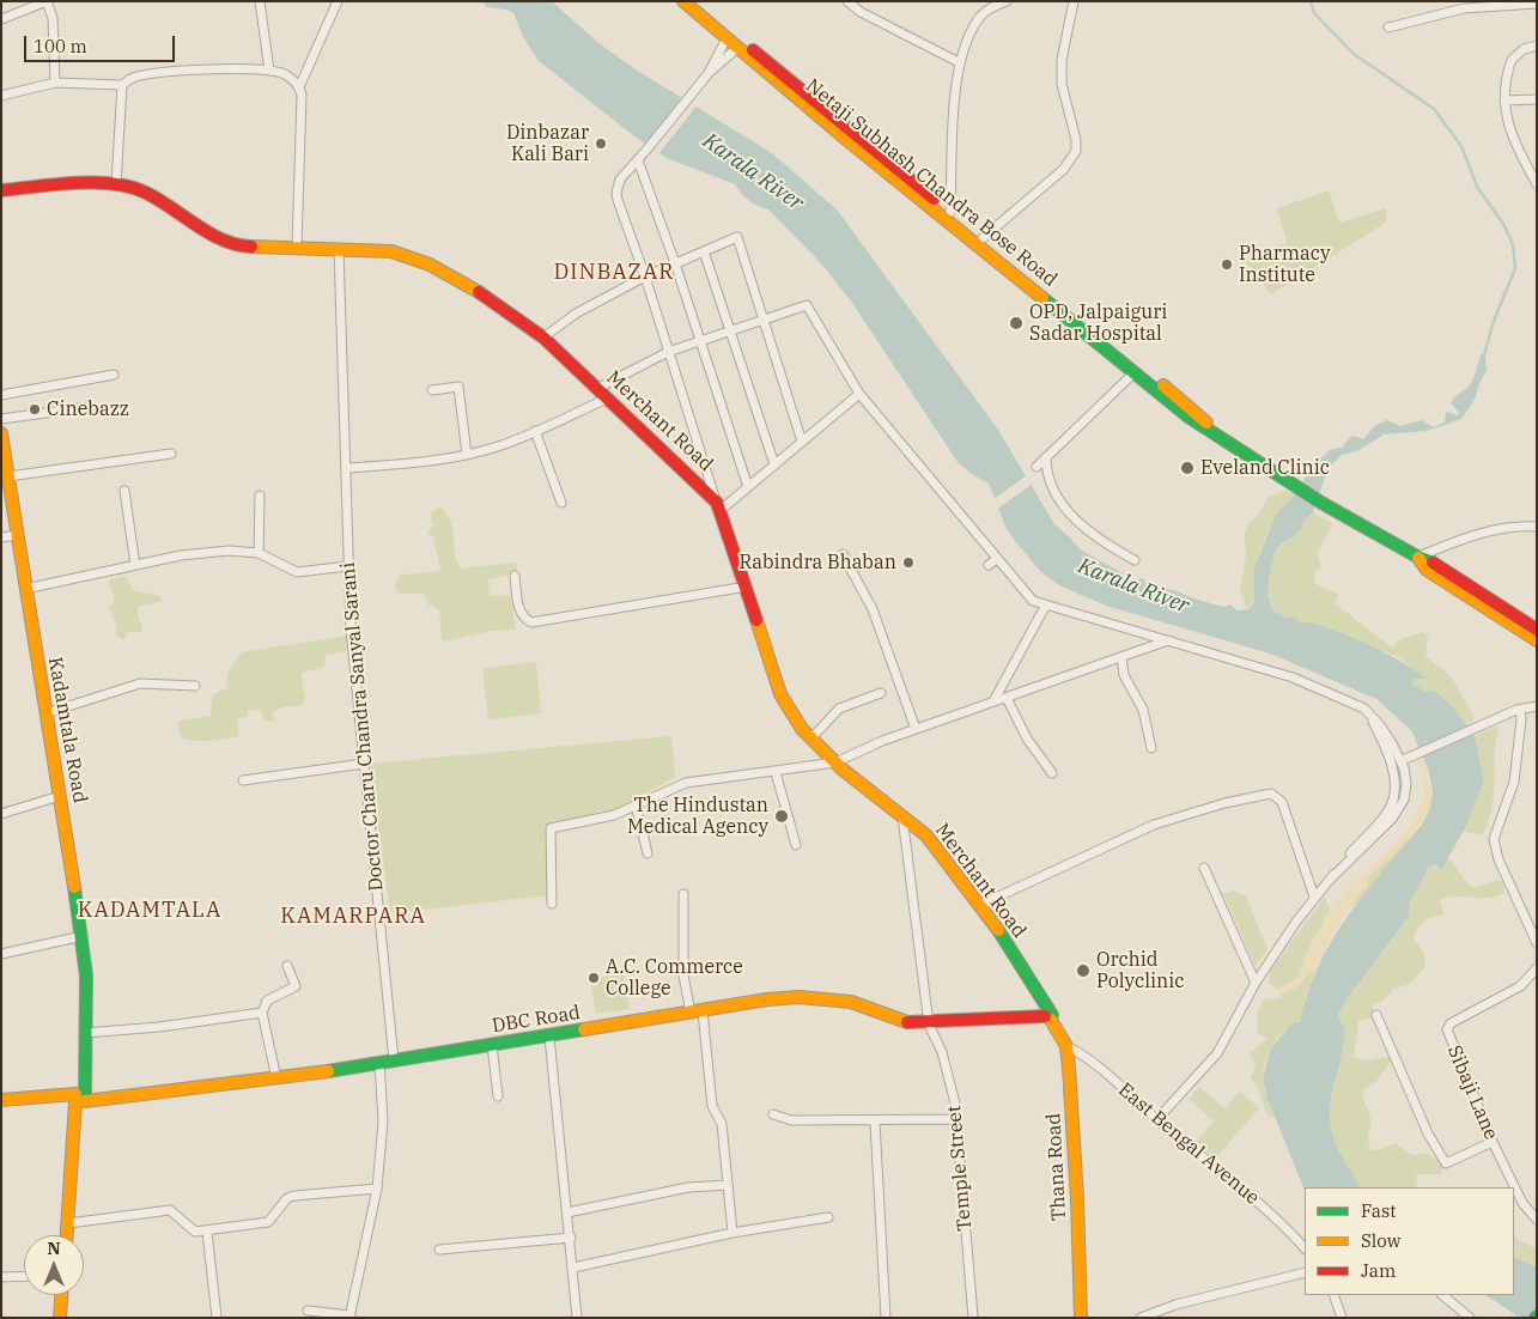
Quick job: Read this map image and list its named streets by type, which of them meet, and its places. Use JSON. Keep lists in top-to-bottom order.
{
  "streets": {
    "street": [
      "Netaji Subhash Chandra Bose Road",
      "Merchant Road",
      "Doctor Charu Chandra Sanyal Sarani",
      "Kadamtala Road",
      "DBC Road",
      "Sibaji Lane",
      "East Bengal Avenue",
      "Thana Road",
      "Temple Street"
    ]
  },
  "crossings": [
    ["Merchant Road", "Doctor Charu Chandra Sanyal Sarani"],
    ["Merchant Road", "DBC Road"],
    ["Merchant Road", "Thana Road"],
    ["Merchant Road", "Temple Street"],
    ["Doctor Charu Chandra Sanyal Sarani", "DBC Road"],
    ["Kadamtala Road", "DBC Road"],
    ["DBC Road", "Thana Road"],
    ["DBC Road", "Temple Street"],
    ["East Bengal Avenue", "Thana Road"]
  ],
  "districts": ["DINBAZAR", "KADAMTALA", "KAMARPARA"],
  "water": ["Karala River"],
  "places": [
    "Dinbazar Kali Bari",
    "Pharmacy Institute",
    "OPD, Jalpaiguri Sadar Hospital",
    "Cinebazz",
    "Eveland Clinic",
    "Rabindra Bhaban",
    "The Hindustan Medical Agency",
    "Orchid Polyclinic",
    "A.C. Commerce College"
  ],
  "legend": ["Fast", "Slow", "Jam"],
  "scale_bar": "100 m",
  "north": "top"
}
